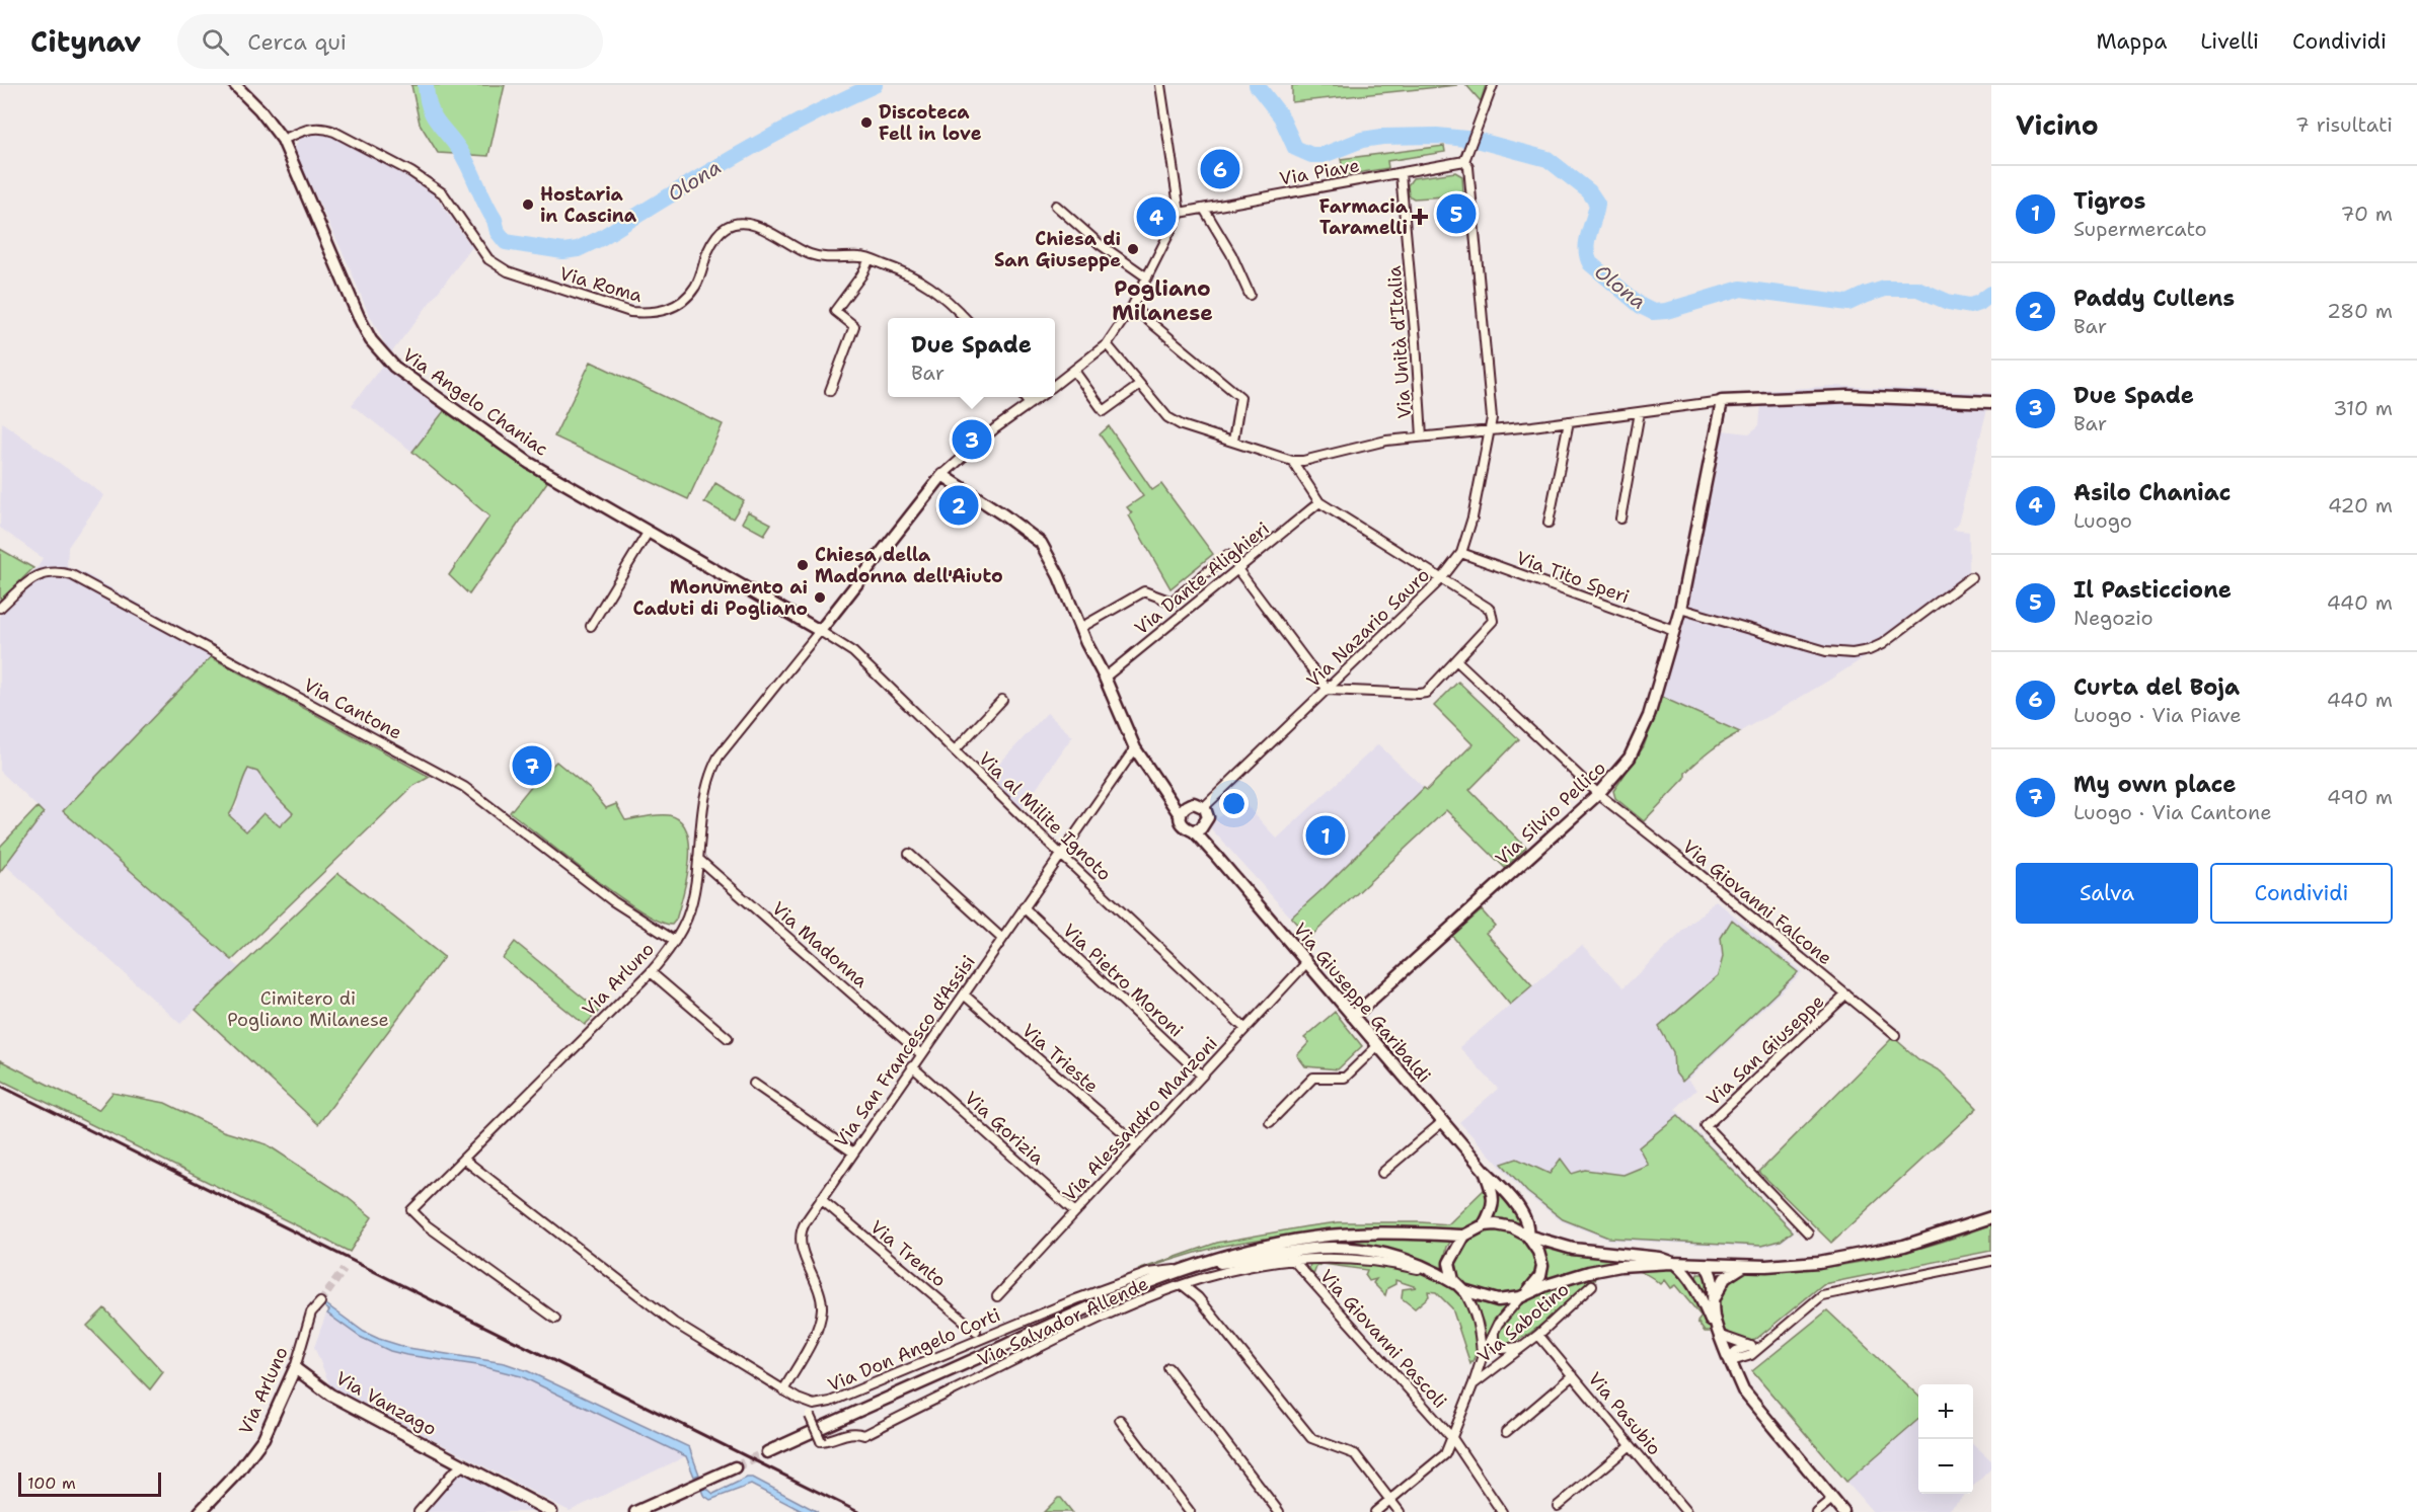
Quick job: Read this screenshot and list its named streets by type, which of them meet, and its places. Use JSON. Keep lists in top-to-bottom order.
{
  "streets": {
    "street": [
      "Via Piave",
      "Via Roma",
      "Via Unità d'Italia",
      "Via Angelo Chaniac",
      "Via Tito Speri",
      "Via Dante Alighieri",
      "Via Nazario Sauro",
      "Via Cantone",
      "Via Silvio Pellico",
      "Via al Milite Ignoto",
      "Via Giovanni Falcone",
      "Via Madonna",
      "Via Arluno",
      "Via Pietro Moroni",
      "Via Giuseppe Garibaldi",
      "Via San Giuseppe",
      "Via San Francesco d'Assisi",
      "Via Trieste",
      "Via Alessandro Manzoni",
      "Via Gorizia",
      "Via Trento",
      "Via Salvador Allende",
      "Via Sabotino",
      "Via Giovanni Pascoli",
      "Via Don Angelo Corti",
      "Via Vanzago",
      "Via Pasubio"
    ]
  },
  "crossings": [
    ["Via Piave", "Via Unità d'Italia"],
    ["Via Piave", "Via Nazario Sauro"],
    ["Via Roma", "Via Angelo Chaniac"],
    ["Via Angelo Chaniac", "Via al Milite Ignoto"],
    ["Via Angelo Chaniac", "Via Arluno"],
    ["Via Tito Speri", "Via Nazario Sauro"],
    ["Via Tito Speri", "Via Silvio Pellico"],
    ["Via Dante Alighieri", "Via Giuseppe Garibaldi"],
    ["Via Nazario Sauro", "Via Giuseppe Garibaldi"],
    ["Via Cantone", "Via Arluno"],
    ["Via Silvio Pellico", "Via Giovanni Falcone"],
    ["Via Silvio Pellico", "Via Giuseppe Garibaldi"],
    ["Via al Milite Ignoto", "Via Arluno"],
    ["Via al Milite Ignoto", "Via San Francesco d'Assisi"],
    ["Via al Milite Ignoto", "Via Alessandro Manzoni"],
    ["Via Giovanni Falcone", "Via San Giuseppe"],
    ["Via Madonna", "Via Arluno"],
    ["Via Madonna", "Via San Francesco d'Assisi"],
    ["Via Arluno", "Via Don Angelo Corti"],
    ["Via Arluno", "Via Vanzago"],
    ["Via Pietro Moroni", "Via San Francesco d'Assisi"],
    ["Via Pietro Moroni", "Via Alessandro Manzoni"],
    ["Via Giuseppe Garibaldi", "Via San Francesco d'Assisi"],
    ["Via Giuseppe Garibaldi", "Via Alessandro Manzoni"],
    ["Via San Francesco d'Assisi", "Via Trieste"],
    ["Via San Francesco d'Assisi", "Via Gorizia"],
    ["Via San Francesco d'Assisi", "Via Trento"],
    ["Via San Francesco d'Assisi", "Via Don Angelo Corti"],
    ["Via Trieste", "Via Alessandro Manzoni"],
    ["Via Alessandro Manzoni", "Via Gorizia"],
    ["Via Salvador Allende", "Via Giovanni Pascoli"],
    ["Via Salvador Allende", "Via Don Angelo Corti"],
    ["Via Sabotino", "Via Giovanni Pascoli"],
    ["Via Sabotino", "Via Pasubio"]
  ],
  "districts": ["Pogliano Milanese"],
  "water": ["Olona"],
  "parks": ["Cimitero di Pogliano Milanese"],
  "places": {
    "other": [
      "Discoteca Fell in love",
      "Hostaria in Cascina",
      "Chiesa di San Giuseppe",
      "Chiesa della Madonna dell'Aiuto",
      "Monumento ai Caduti di Pogliano"
    ],
    "health": ["Farmacia Taramelli"]
  },
  "scale_bar": "100 m",
  "page": {
    "header": "Citynav",
    "search": "Cerca qui",
    "nav": ["Mappa", "Livelli", "Condividi"],
    "heading": ["Vicino", "7 risultati"],
    "pins": [
      "6",
      "5",
      "4",
      "3",
      "2",
      "7",
      "1"
    ],
    "list": [
      {
        "mark": "1",
        "name": "Tigros",
        "note": "Supermercato",
        "value": "70 m"
      },
      {
        "mark": "2",
        "name": "Paddy Cullens",
        "note": "Bar",
        "value": "280 m"
      },
      {
        "mark": "3",
        "name": "Due Spade",
        "note": "Bar",
        "value": "310 m"
      },
      {
        "mark": "4",
        "name": "Asilo Chaniac",
        "note": "Luogo",
        "value": "420 m"
      },
      {
        "mark": "5",
        "name": "Il Pasticcione",
        "note": "Negozio",
        "value": "440 m"
      },
      {
        "mark": "6",
        "name": "Curta del Boja",
        "note": "Luogo · Via Piave",
        "value": "440 m"
      },
      {
        "mark": "7",
        "name": "My own place",
        "note": "Luogo · Via Cantone",
        "value": "490 m"
      }
    ],
    "popup": ["Due Spade", "Bar"],
    "buttons": ["Salva", "Condividi"],
    "map_buttons": ["+", "−"],
    "scale": "100 m"
  }
}
